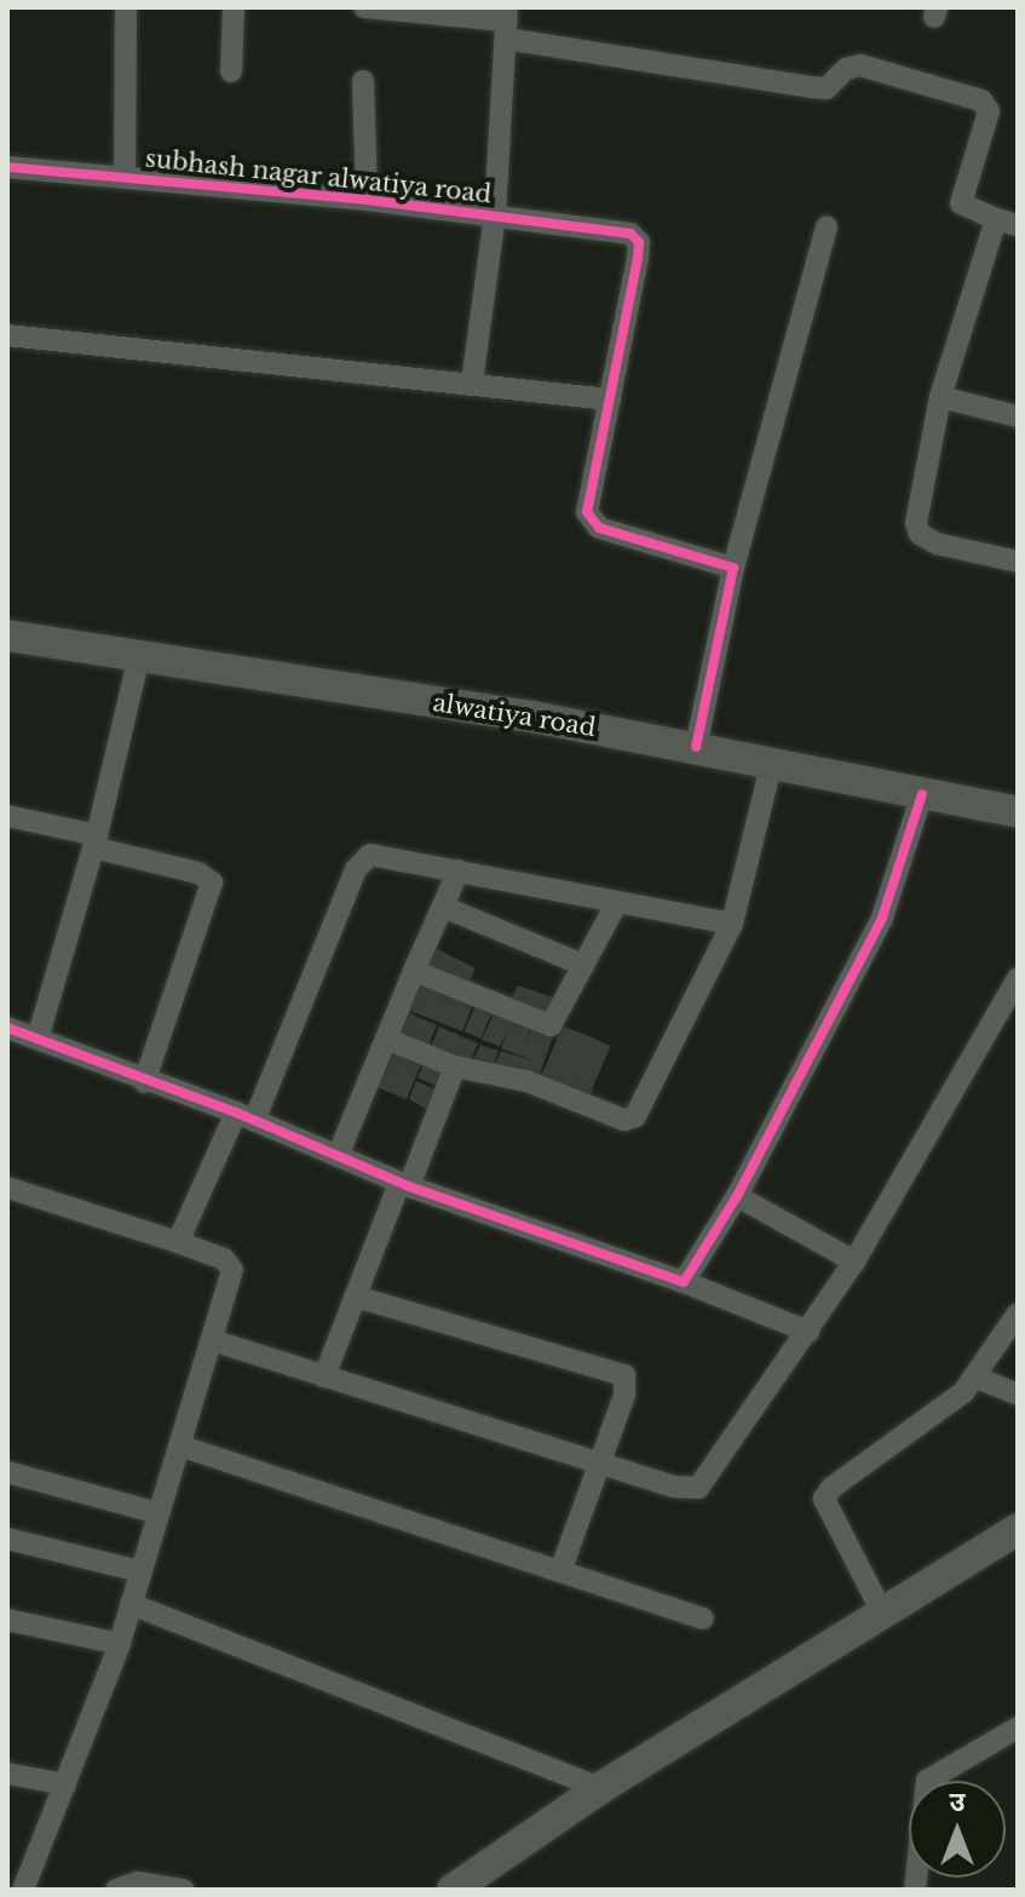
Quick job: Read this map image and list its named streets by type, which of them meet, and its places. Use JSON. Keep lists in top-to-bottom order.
{
  "streets": {
    "street": ["subhash nagar alwatiya road", "alwatiya road"]
  },
  "north": "top"
}
